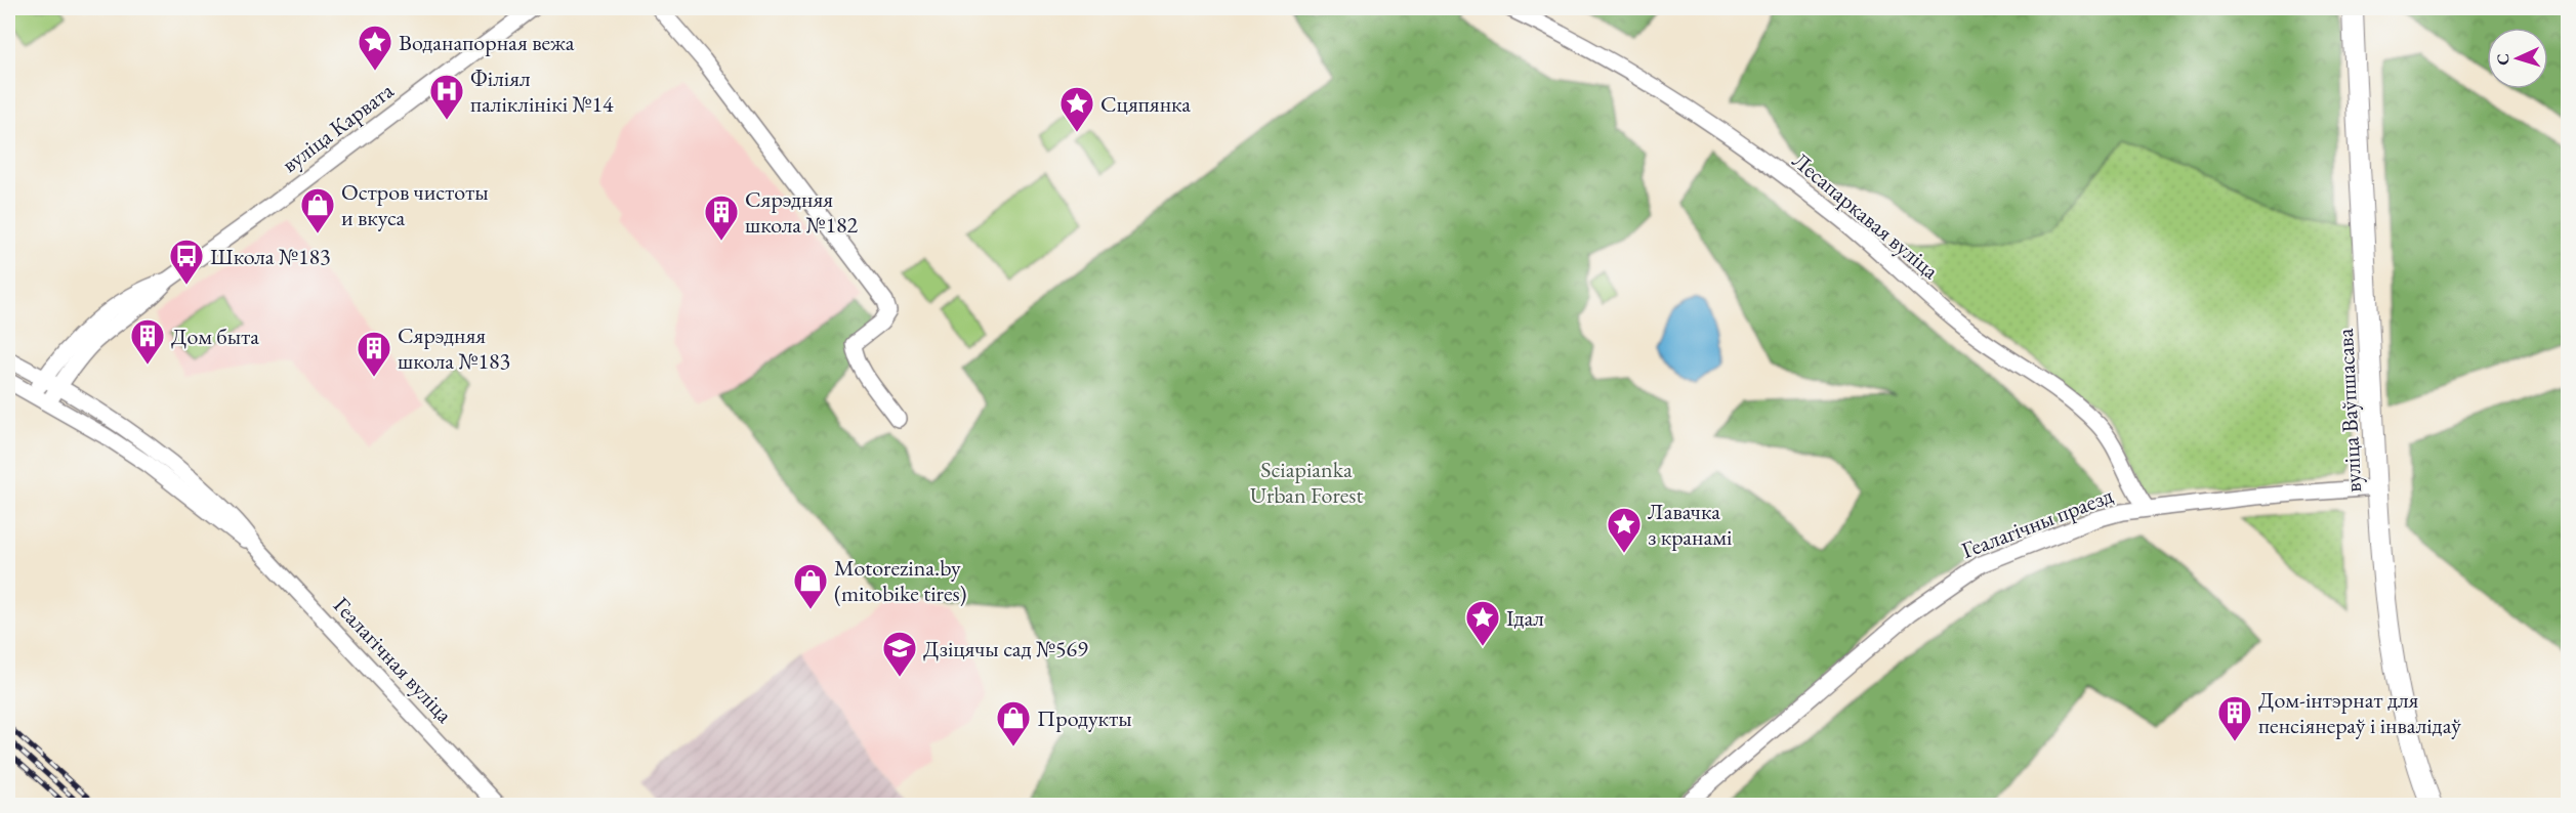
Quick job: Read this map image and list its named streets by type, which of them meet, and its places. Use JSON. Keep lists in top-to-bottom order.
{
  "streets": {
    "main road": ["вуліца Ваўпшасава"],
    "street": [
      "вуліца Карвата",
      "Лесапаркавая вуліца",
      "Геалагічны праезд",
      "Геалагічная вуліца"
    ]
  },
  "crossings": [
    ["вуліца Карвата", "Геалагічная вуліца"],
    ["Лесапаркавая вуліца", "Геалагічны праезд"],
    ["вуліца Ваўпшасава", "Геалагічны праезд"]
  ],
  "parks": ["Sciapianka Urban Forest"],
  "places": {
    "place": [
      "Воданапорная вежа",
      "Сцяпянка",
      "Лавачка з кранамі",
      "Ідал"
    ],
    "hospital": ["Філіял паліклінікі №14"],
    "shop": ["Остров чистоты и вкуса", "Motorezina.by (mitobike tires)", "Продукты"],
    "building": [
      "Сярэдняя школа №182",
      "Дом быта",
      "Сярэдняя школа №183",
      "Дом-інтэрнат для пенсіянераў і інвалідаў"
    ],
    "bus stop": ["Школа №183"],
    "school or university": ["Дзіцячы сад №569"]
  },
  "north": "left"
}
